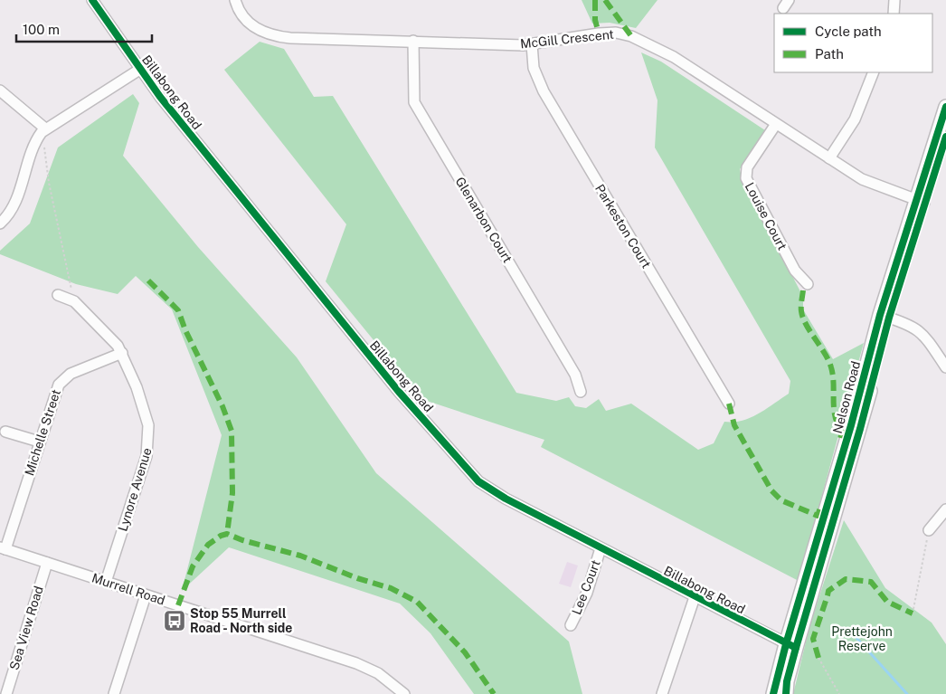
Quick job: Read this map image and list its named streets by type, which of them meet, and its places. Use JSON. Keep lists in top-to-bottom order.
{
  "streets": {
    "main road": ["Nelson Road"],
    "street": [
      "McGill Crescent",
      "Billabong Road",
      "Louise Court",
      "Glenarbon Court",
      "Parkeston Court",
      "Michelle Street",
      "Lynore Avenue",
      "Lee Court",
      "Murrell Road",
      "Sea View Road"
    ]
  },
  "crossings": [
    ["McGill Crescent", "Louise Court"],
    ["McGill Crescent", "Glenarbon Court"],
    ["McGill Crescent", "Parkeston Court"],
    ["McGill Crescent", "Nelson Road"],
    ["Billabong Road", "Nelson Road"],
    ["Billabong Road", "Lee Court"],
    ["Michelle Street", "Lynore Avenue"],
    ["Michelle Street", "Murrell Road"],
    ["Lynore Avenue", "Murrell Road"],
    ["Murrell Road", "Sea View Road"]
  ],
  "parks": ["Prettejohn Reserve"],
  "places": {
    "bus stop": ["Stop 55 Murrell Road - North side"]
  },
  "legend": ["Cycle path", "Path"],
  "scale_bar": "100 m"
}
